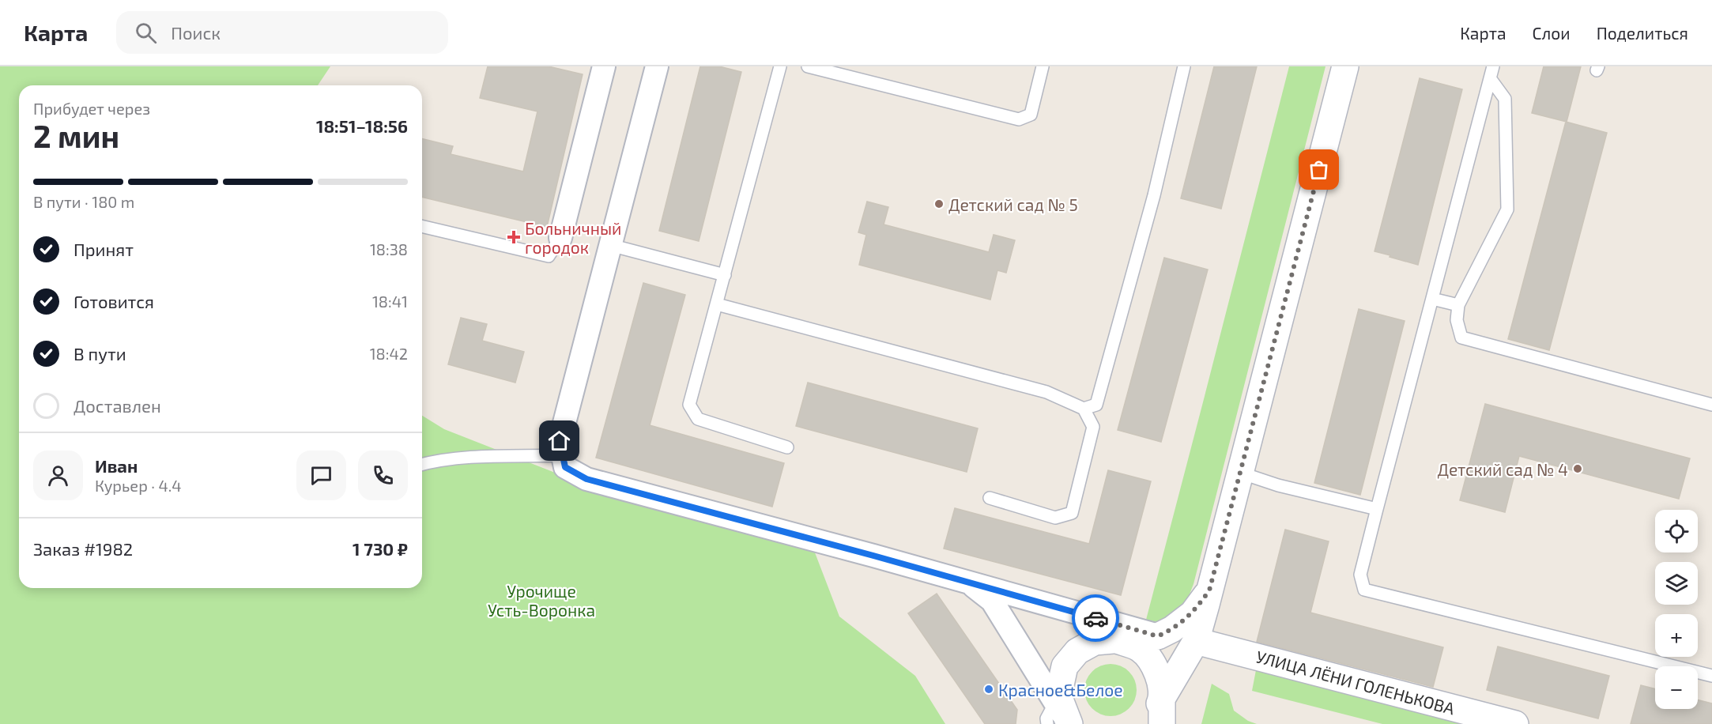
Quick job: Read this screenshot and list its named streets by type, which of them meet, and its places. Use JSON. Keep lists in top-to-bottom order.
{
  "streets": {
    "main road": ["УЛИЦА ЛЁНИ ГОЛЕНЬКОВА"]
  },
  "parks": ["Урочище Усть-Воронка"],
  "places": {
    "other": ["Детский сад № 5", "Детский сад № 4", "Красное&Белое"],
    "health": ["Больничный городок"]
  },
  "page": {
    "header": "Карта",
    "search": "Поиск",
    "nav": ["Карта", "Слои", "Поделиться"],
    "heading": ["2 мин", "Прибудет через", "18:51–18:56"],
    "panel": [
      "Иван",
      "Курьер · 4.4",
      "Заказ #1982",
      "1 730 ₽"
    ],
    "bar": "В пути · 180 m",
    "list": [
      ["Принят", "18:38"],
      ["Готовится", "18:41"],
      ["В пути", "18:42"],
      "Доставлен"
    ],
    "map_buttons": ["+", "−"]
  }
}
